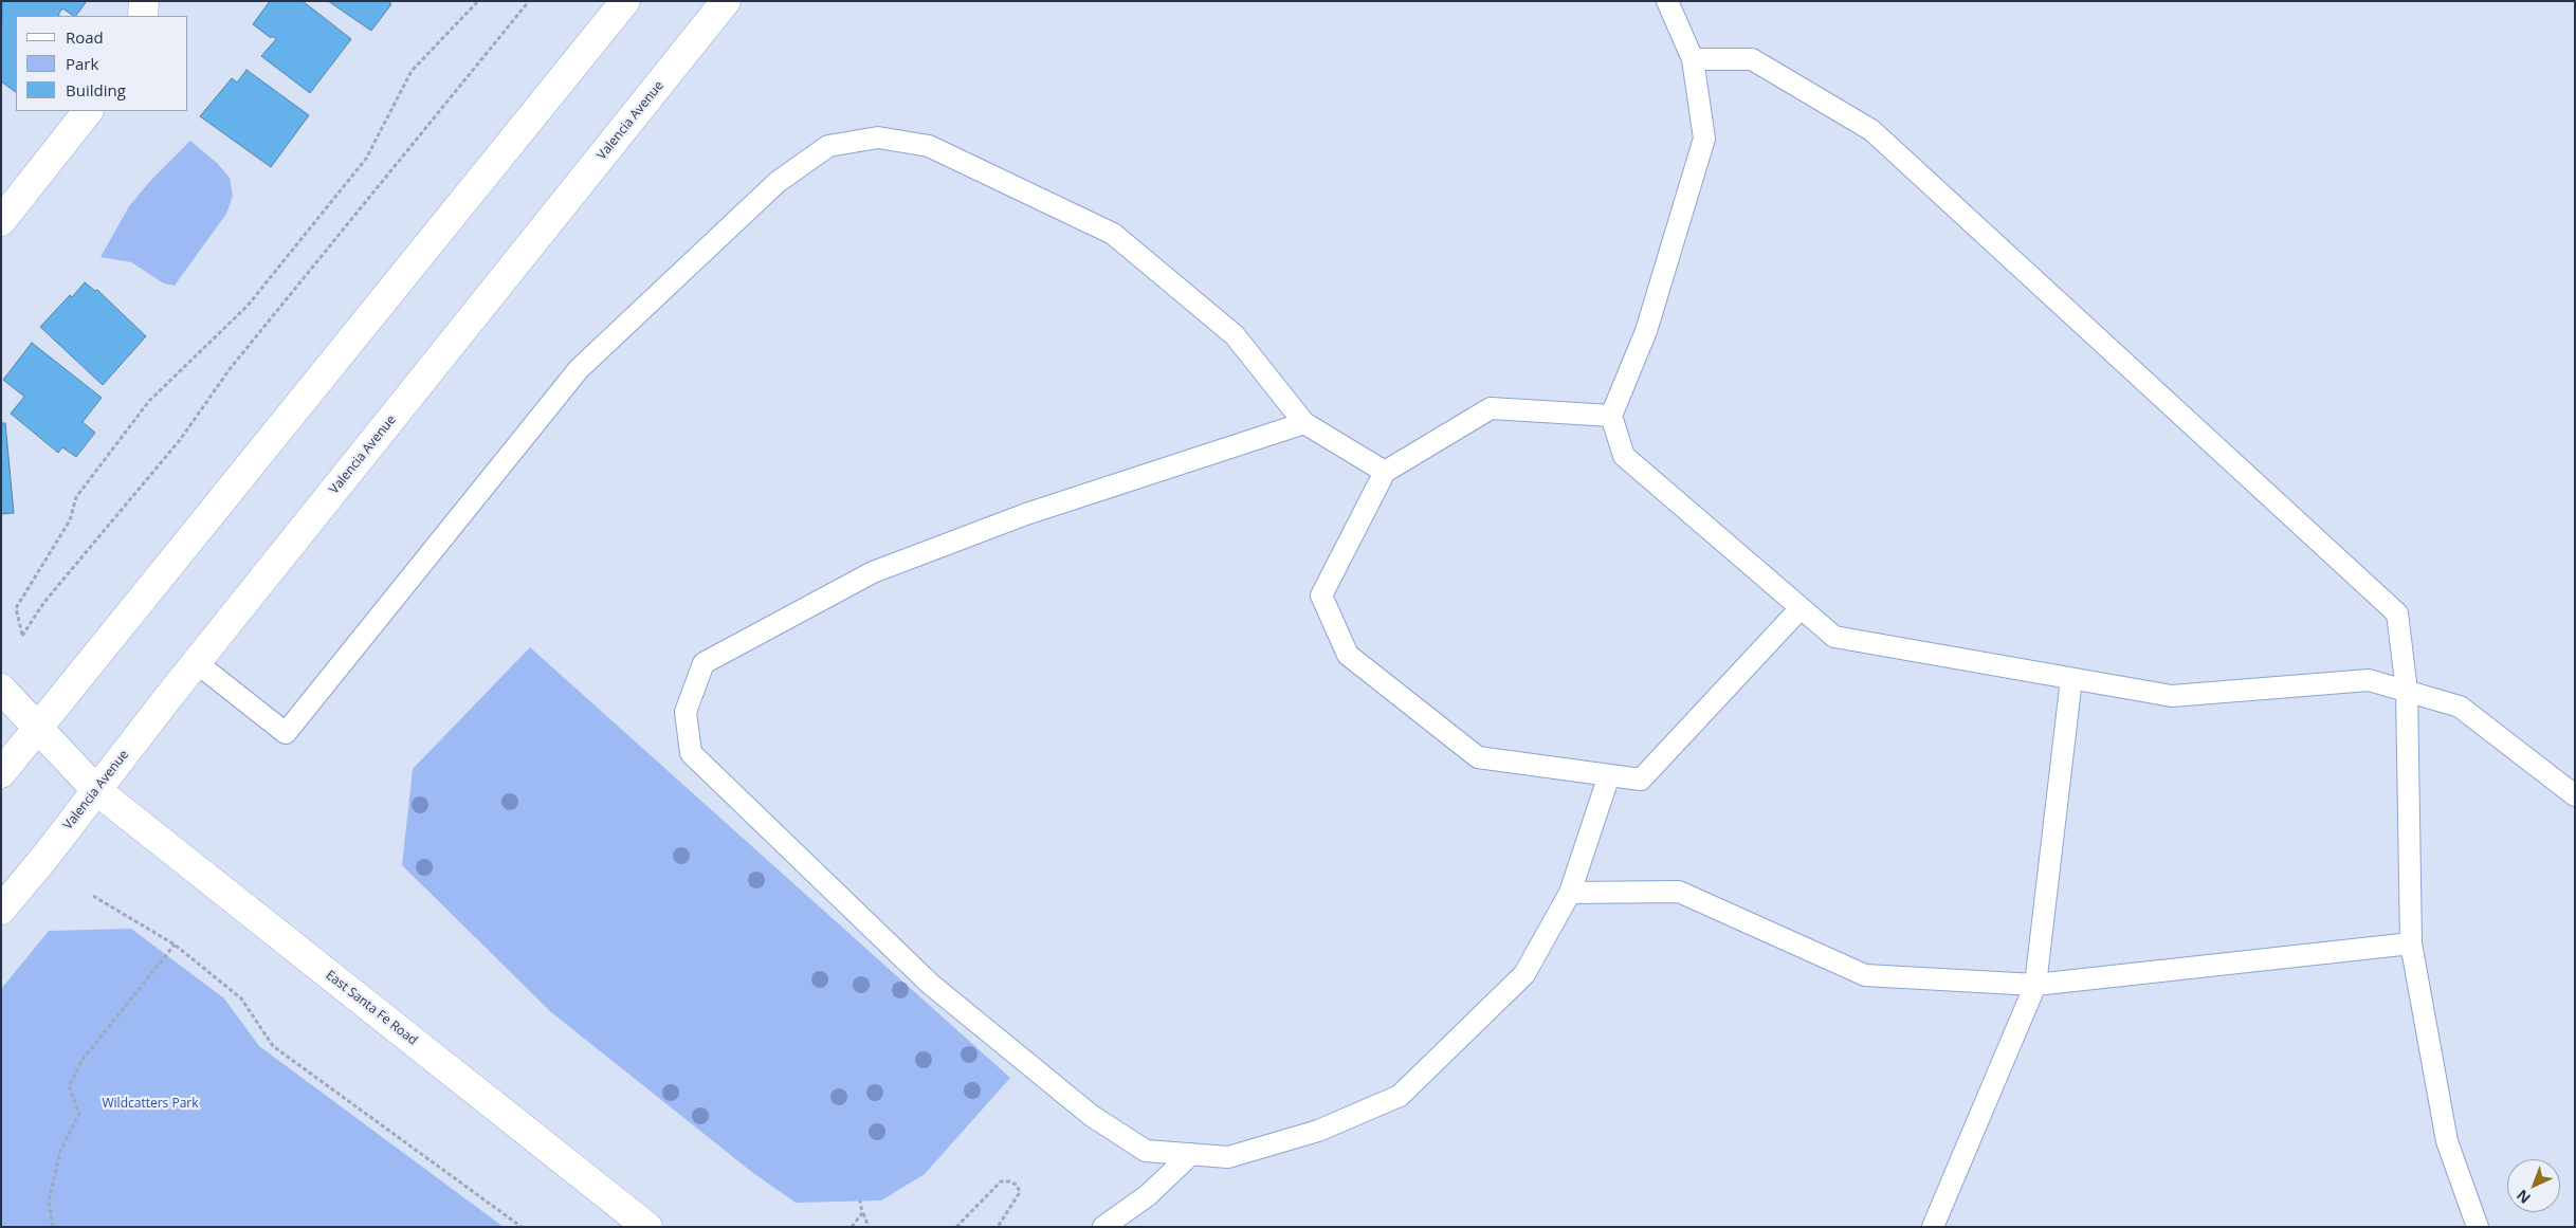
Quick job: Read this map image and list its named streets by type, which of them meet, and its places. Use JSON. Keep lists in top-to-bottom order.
{
  "streets": {
    "street": ["Valencia Avenue", "East Santa Fe Road"]
  },
  "crossings": [
    ["Valencia Avenue", "East Santa Fe Road"]
  ],
  "parks": ["Wildcatters Park"],
  "legend": ["Road", "Park", "Building"],
  "north": "bottom left"
}
